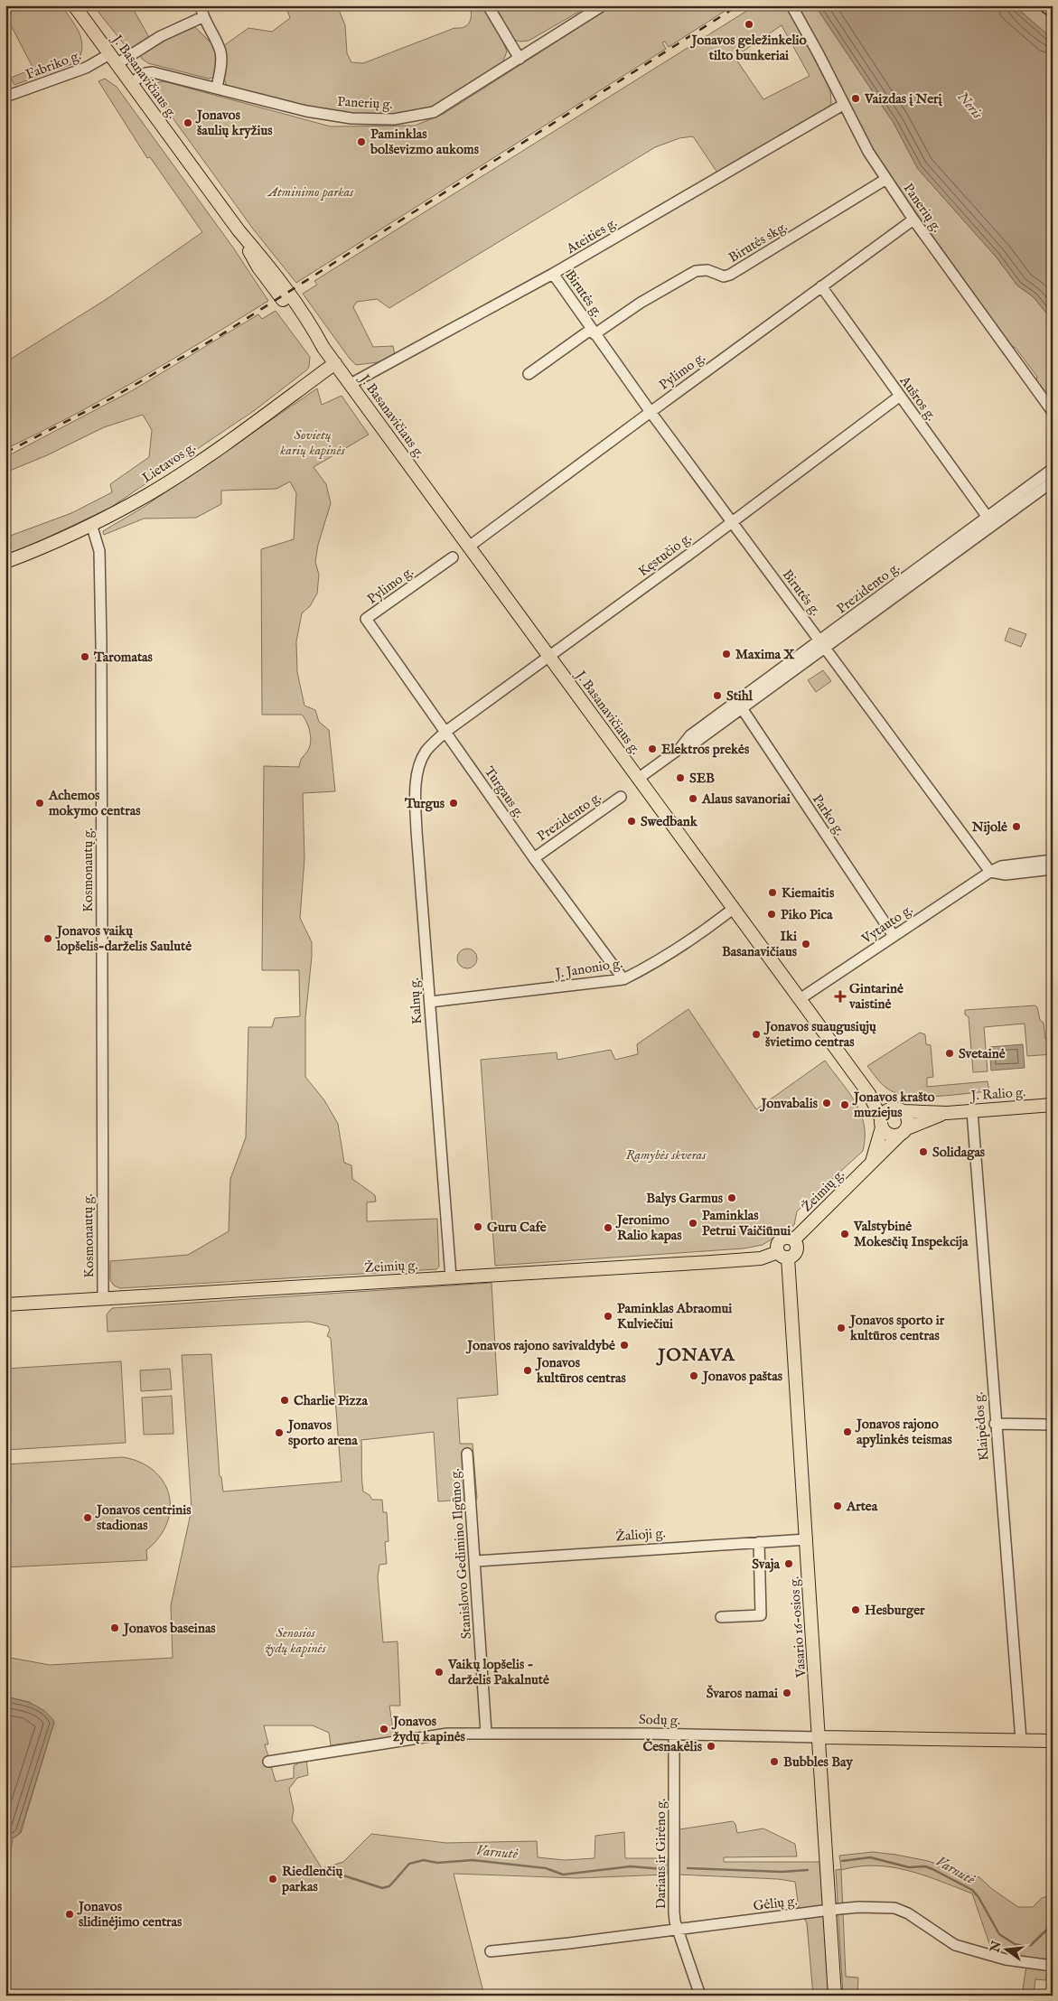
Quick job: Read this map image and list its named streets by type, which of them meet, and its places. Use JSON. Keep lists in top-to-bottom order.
{
  "streets": {
    "main road": [
      "J. Basanavičiaus g.",
      "Lietavos g.",
      "J. Ralio g.",
      "Žeimių g.",
      "Vasario 16-osios g.",
      "Sodų g."
    ],
    "street": [
      "Fabriko g.",
      "Panerių g.",
      "Ateities g.",
      "Birutės skg.",
      "Birutės g.",
      "Pylimo g.",
      "Aušros g.",
      "Kęstučio g.",
      "Prezidento g.",
      "Turgaus g.",
      "Parko g.",
      "Kosmonautų g.",
      "Vytauto g.",
      "J. Janonio g.",
      "Kalnų g.",
      "Klaipėdos g.",
      "Žalioji g.",
      "Stanislovo Gedimino Ilgūno g.",
      "Dariaus ir Girėno g.",
      "Gėlių g."
    ]
  },
  "crossings": [
    ["Fabriko g.", "J. Basanavičiaus g."],
    ["J. Basanavičiaus g.", "Panerių g."],
    ["J. Basanavičiaus g.", "Ateities g."],
    ["J. Basanavičiaus g.", "Pylimo g."],
    ["J. Basanavičiaus g.", "Lietavos g."],
    ["J. Basanavičiaus g.", "Kęstučio g."],
    ["J. Basanavičiaus g.", "Prezidento g."],
    ["J. Basanavičiaus g.", "Vytauto g."],
    ["J. Basanavičiaus g.", "J. Janonio g."],
    ["J. Basanavičiaus g.", "J. Ralio g."],
    ["J. Basanavičiaus g.", "Žeimių g."],
    ["Panerių g.", "Ateities g."],
    ["Panerių g.", "Birutės skg."],
    ["Panerių g.", "Pylimo g."],
    ["Ateities g.", "Birutės g."],
    ["Birutės skg.", "Birutės g."],
    ["Birutės g.", "Pylimo g."],
    ["Birutės g.", "Kęstučio g."],
    ["Birutės g.", "Prezidento g."],
    ["Birutės g.", "Vytauto g."],
    ["Pylimo g.", "Aušros g."],
    ["Pylimo g.", "Turgaus g."],
    ["Aušros g.", "Kęstučio g."],
    ["Aušros g.", "Prezidento g."],
    ["Lietavos g.", "Kosmonautų g."],
    ["Kęstučio g.", "Turgaus g."],
    ["Kęstučio g.", "Kalnų g."],
    ["Prezidento g.", "Turgaus g."],
    ["Prezidento g.", "Parko g."],
    ["Turgaus g.", "J. Janonio g."],
    ["Turgaus g.", "Kalnų g."],
    ["Parko g.", "Vytauto g."],
    ["Kosmonautų g.", "Žeimių g."],
    ["J. Janonio g.", "Kalnų g."],
    ["Kalnų g.", "Žeimių g."],
    ["J. Ralio g.", "Žeimių g."],
    ["J. Ralio g.", "Klaipėdos g."],
    ["Žeimių g.", "Vasario 16-osios g."],
    ["Klaipėdos g.", "Sodų g."],
    ["Žalioji g.", "Stanislovo Gedimino Ilgūno g."],
    ["Žalioji g.", "Vasario 16-osios g."],
    ["Stanislovo Gedimino Ilgūno g.", "Sodų g."],
    ["Vasario 16-osios g.", "Sodų g."],
    ["Vasario 16-osios g.", "Gėlių g."],
    ["Sodų g.", "Dariaus ir Girėno g."],
    ["Dariaus ir Girėno g.", "Gėlių g."]
  ],
  "districts": ["JONAVA"],
  "water": ["Neris", "Varnutė"],
  "parks": [
    "Atminimo parkas",
    "Sovietų karių kapinės",
    "Ramybės skveras",
    "Senosios žydų kapinės"
  ],
  "places": {
    "other": [
      "Jonavos geležinkelio tilto bunkeriai",
      "Vaizdas į Nerį",
      "Jonavos šaulių kryžius",
      "Paminklas bolševizmo aukoms",
      "Maxima X",
      "Taromatas",
      "Stihl",
      "Elektros prekės",
      "SEB",
      "Alaus savanoriai",
      "Achemos mokymo centras",
      "Turgus",
      "Swedbank",
      "Nijolė",
      "Kiemaitis",
      "Piko Pica",
      "Jonavos vaikų lopšelis-darželis Saulutė",
      "Iki Basanavičiaus",
      "Jonavos suaugusiųjų švietimo centras",
      "Svetainė",
      "Jonvabalis",
      "Jonavos krašto muziejus",
      "Solidagas",
      "Balys Garmus",
      "Paminklas Petrui Vaičiūnui",
      "Guru Cafe",
      "Jeronimo Ralio kapas",
      "Valstybinė Mokesčių Inspekcija",
      "Paminklas Abraomui Kulviečiui",
      "Jonavos sporto ir kultūros centras",
      "Jonavos rajono savivaldybė",
      "Jonavos kultūros centras",
      "Jonavos paštas",
      "Charlie Pizza",
      "Jonavos rajono apylinkės teismas",
      "Jonavos sporto arena",
      "Artea",
      "Jonavos centrinis stadionas",
      "Svaja",
      "Hesburger",
      "Jonavos baseinas",
      "Vaikų lopšelis - darželis Pakalnutė",
      "Švaros namai",
      "Jonavos žydų kapinės",
      "Česnakėlis",
      "Bubbles Bay",
      "Riedlenčių parkas",
      "Jonavos slidinėjimo centras"
    ],
    "health": ["Gintarinė vaistinė"]
  },
  "north": "left"
}
